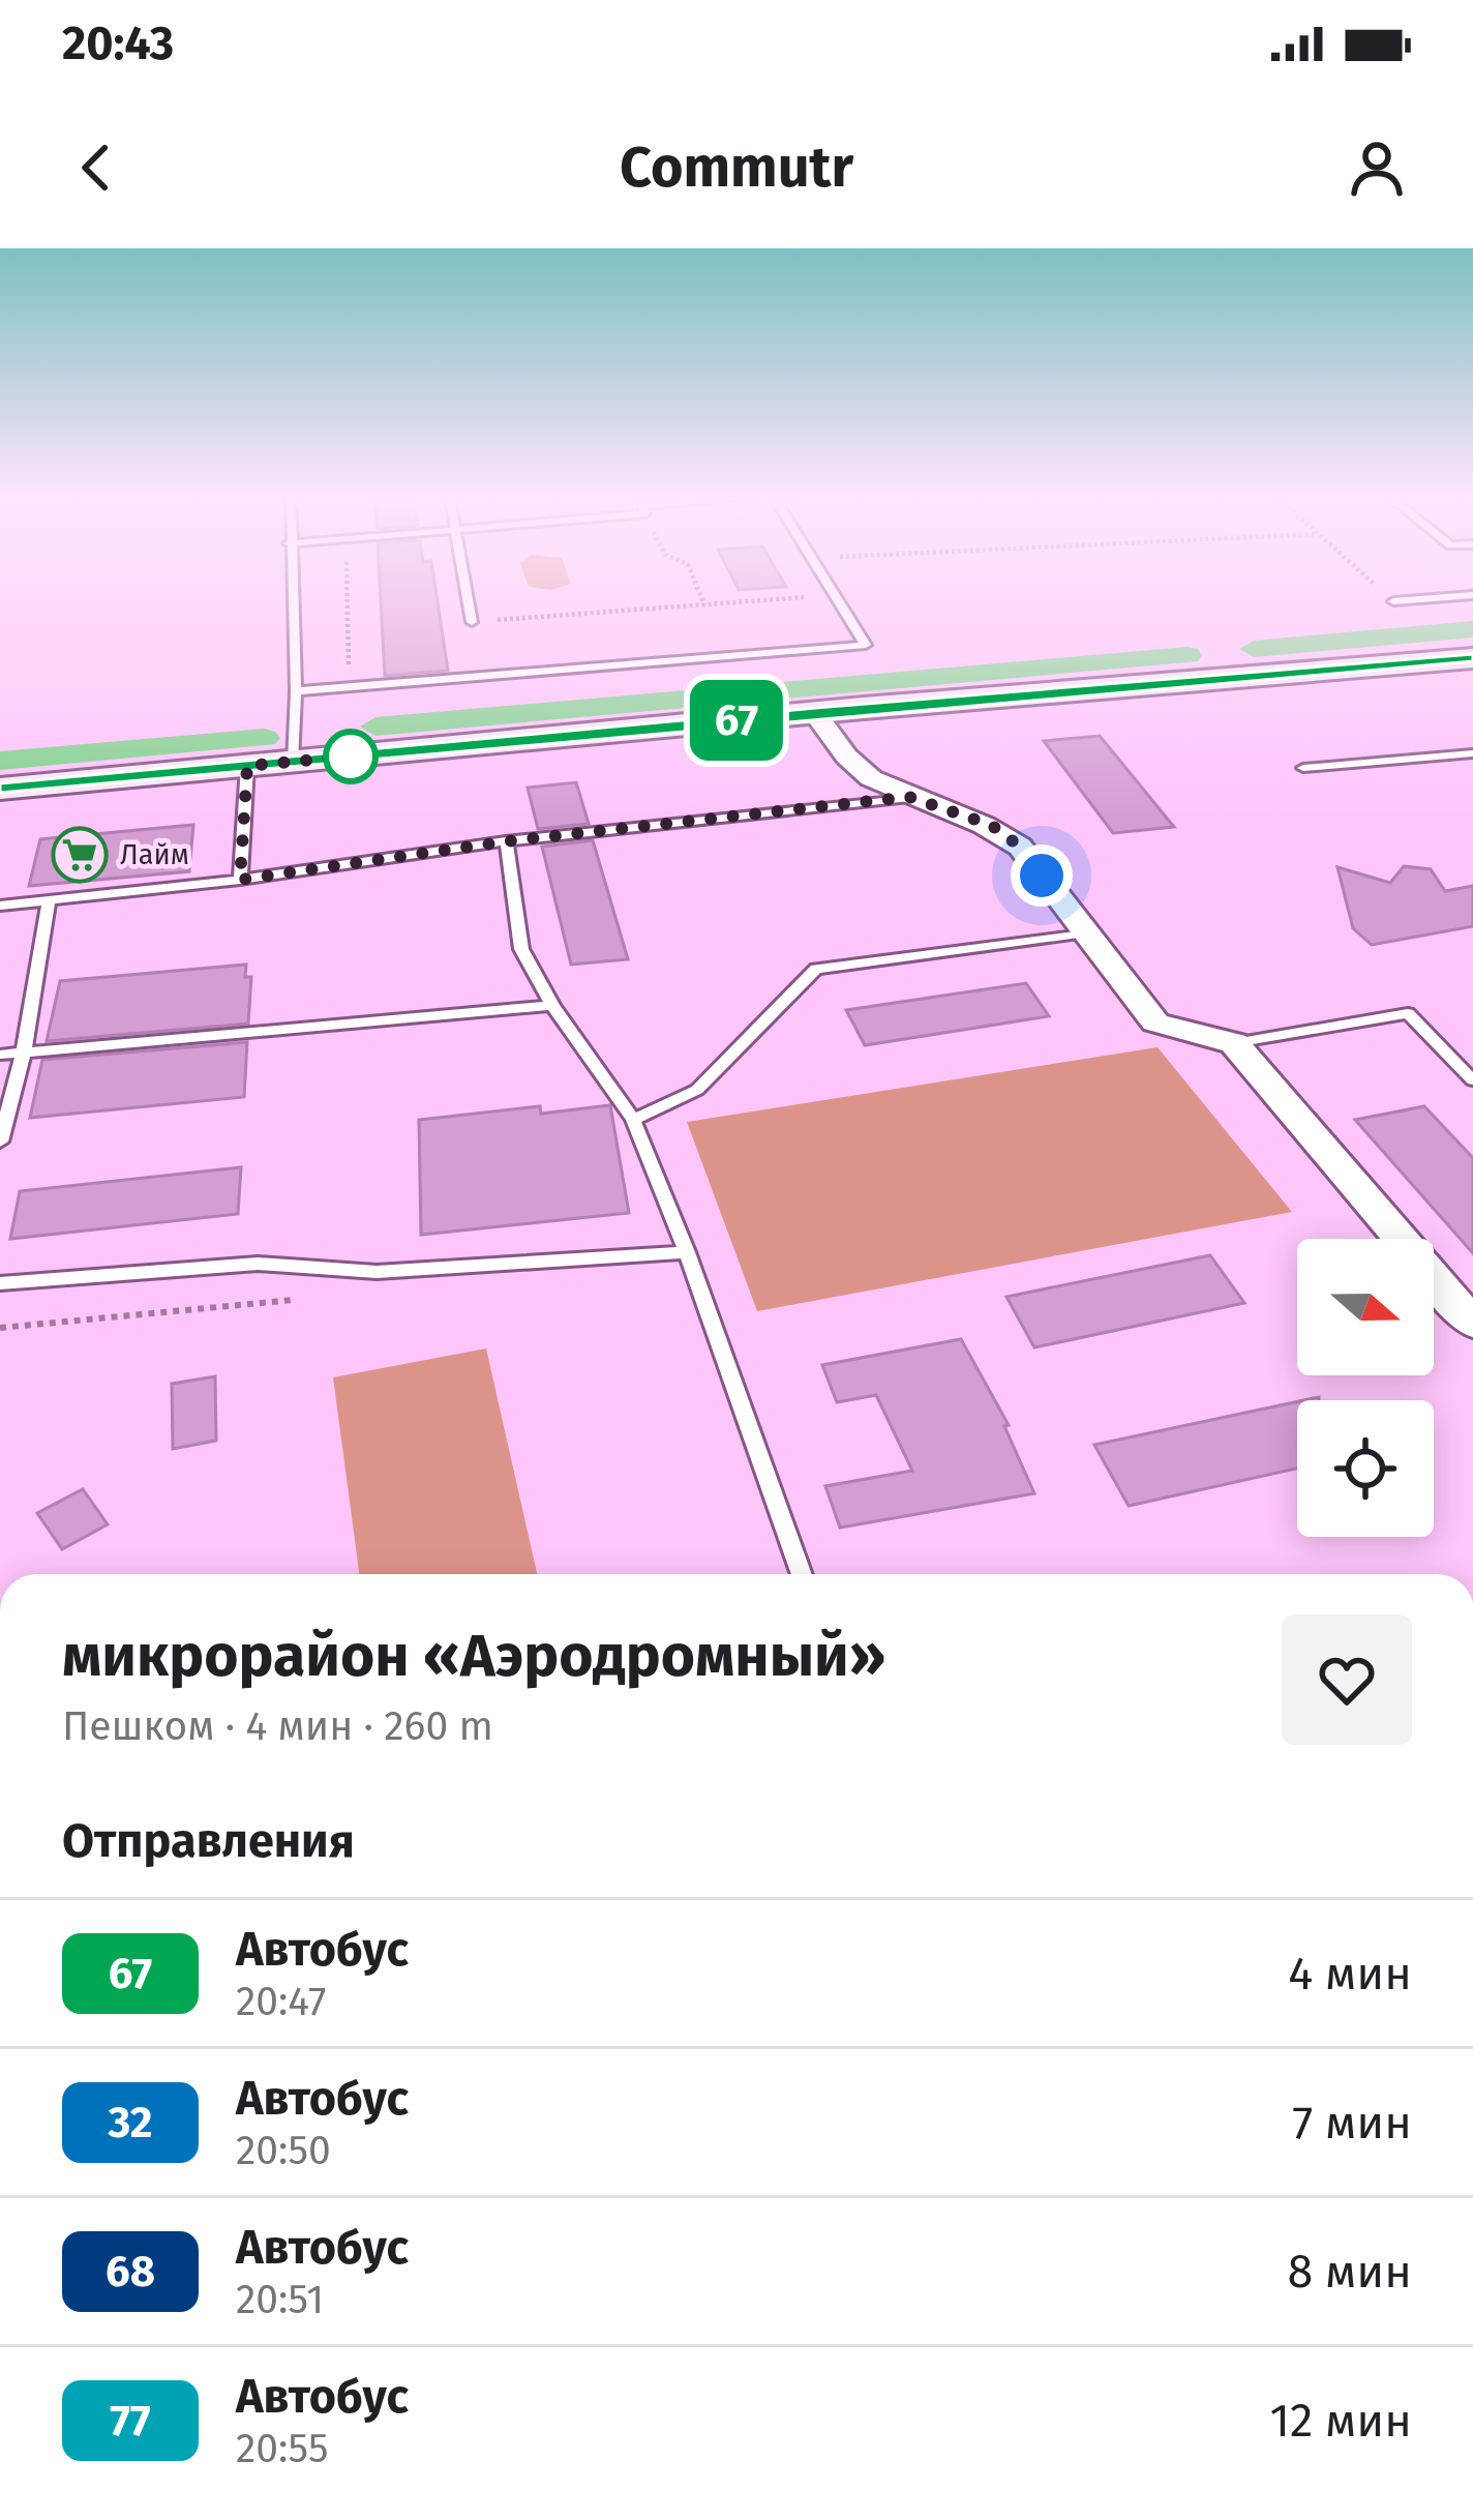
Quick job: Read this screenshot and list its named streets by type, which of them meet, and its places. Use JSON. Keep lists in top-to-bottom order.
{
  "places": {
    "supermarket": ["Лайм"]
  },
  "lines": ["bus line 67"],
  "north": "right",
  "page": {
    "status": "20:43",
    "header": "Commutr",
    "on_map": "67",
    "heading": [
      ["микрорайон «Аэродромный»", "Пешком · 4 мин · 260 m"],
      "Отправления"
    ],
    "list": [
      {
        "mark": "67",
        "name": "Автобус",
        "note": "20:47",
        "value": "4 мин"
      },
      {
        "mark": "32",
        "name": "Автобус",
        "note": "20:50",
        "value": "7 мин"
      },
      {
        "mark": "68",
        "name": "Автобус",
        "note": "20:51",
        "value": "8 мин"
      },
      {
        "mark": "77",
        "name": "Автобус",
        "note": "20:55",
        "value": "12 мин"
      }
    ]
  }
}
